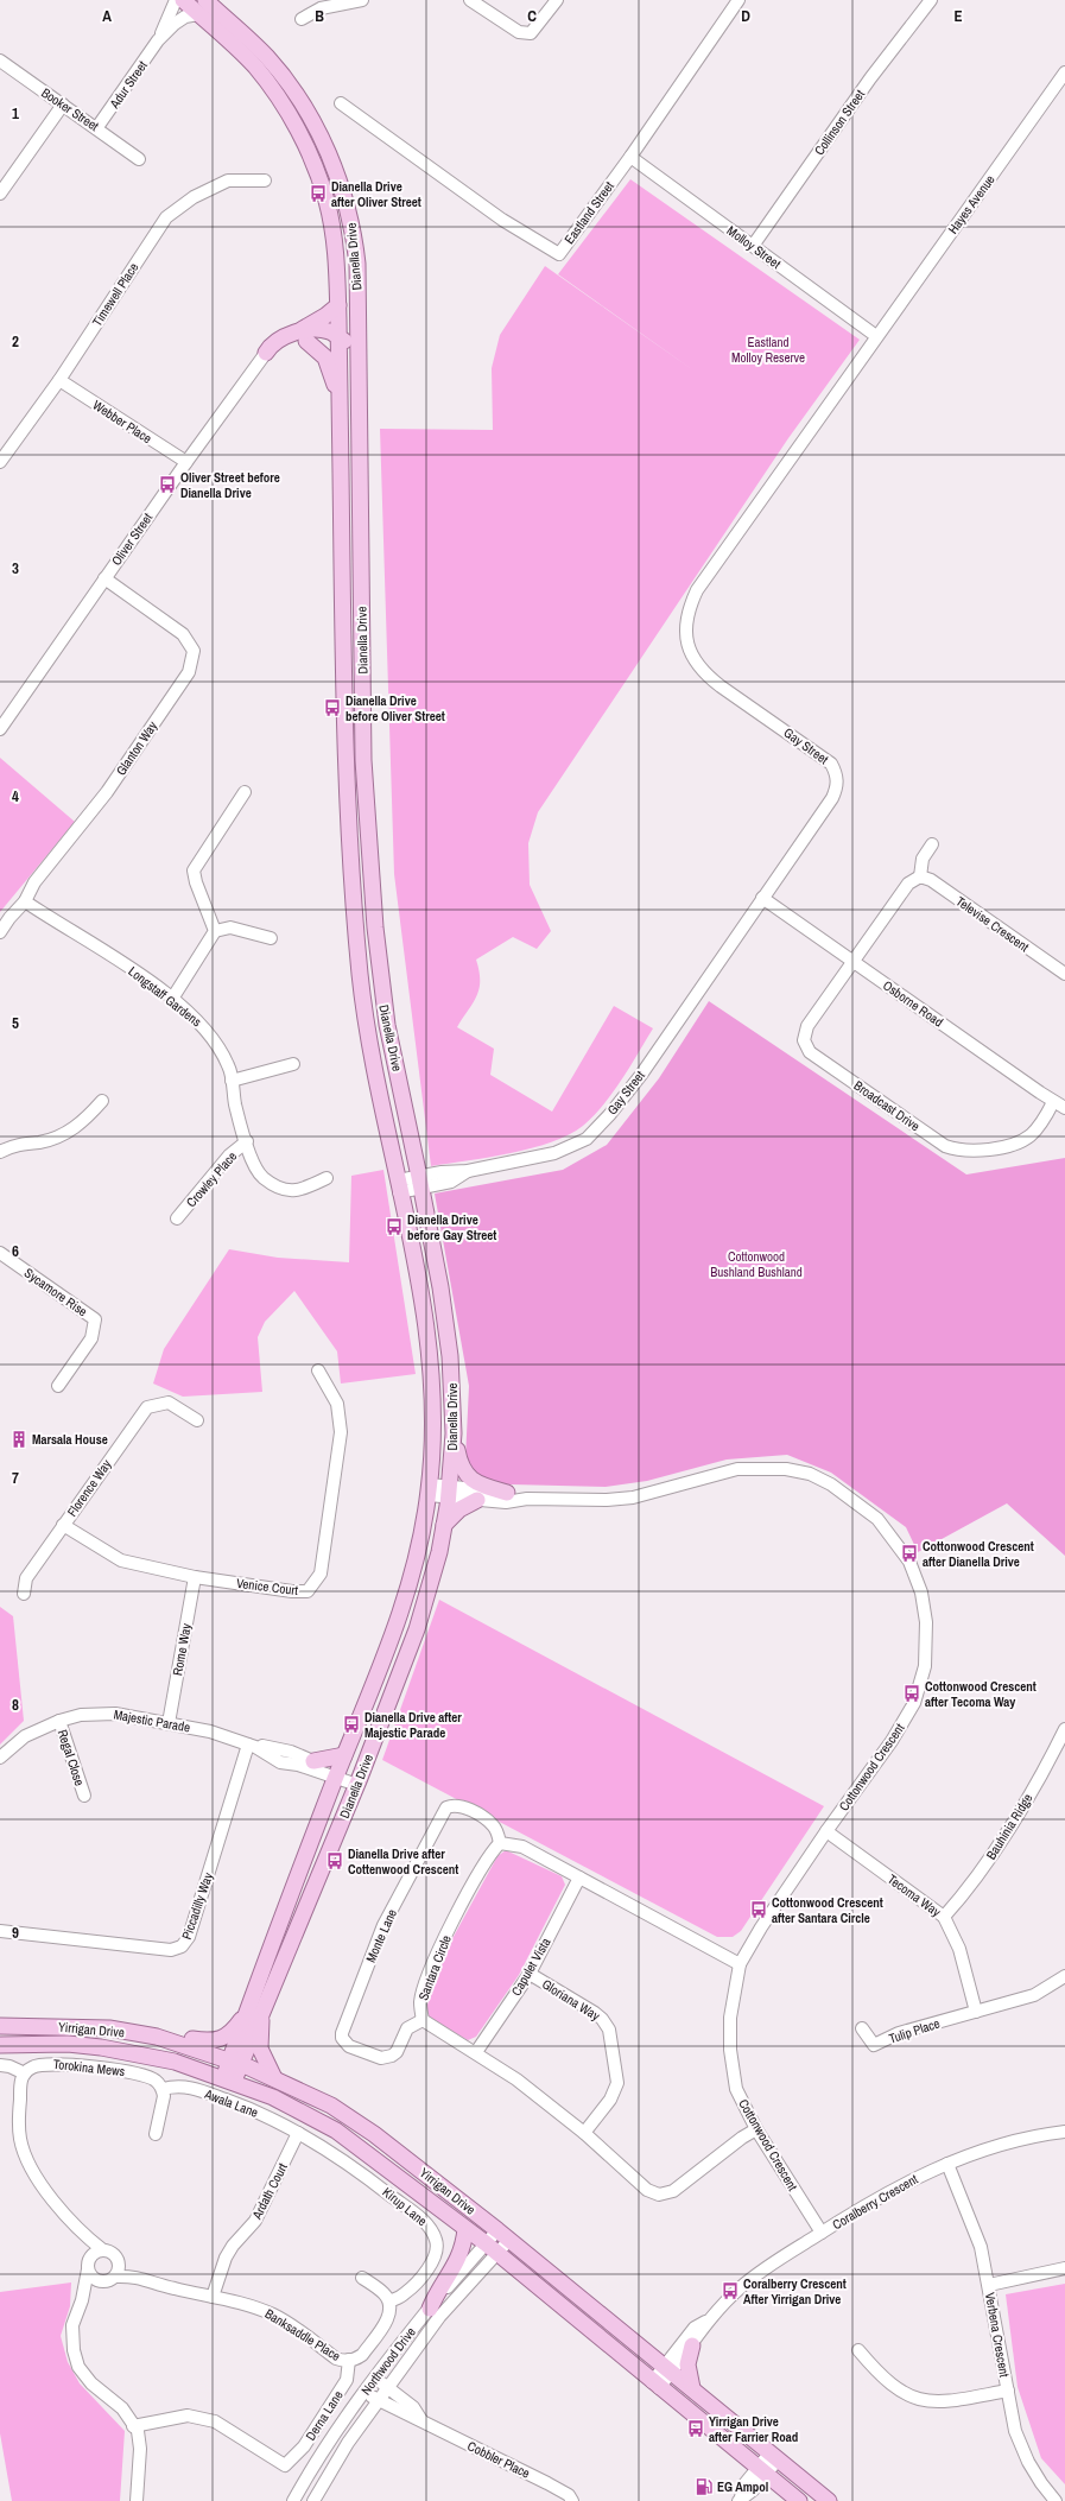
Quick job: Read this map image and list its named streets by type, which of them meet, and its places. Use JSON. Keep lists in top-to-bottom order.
{
  "streets": {
    "main road": ["Dianella Drive", "Yirrigan Drive"],
    "street": [
      "Adur Street",
      "Booker Street",
      "Collinson Street",
      "Hayes Avenue",
      "Eastland Street",
      "Molloy Street",
      "Timewell Place",
      "Webber Place",
      "Oliver Street",
      "Gay Street",
      "Glanton Way",
      "Televise Crescent",
      "Longstaff Gardens",
      "Osborne Road",
      "Broadcast Drive",
      "Crowley Place",
      "Sycamore Rise",
      "Florence Way",
      "Venice Court",
      "Rome Way",
      "Majestic Parade",
      "Regal Close",
      "Cottonwood Crescent",
      "Bauhinia Ridge",
      "Tecoma Way",
      "Piccadilly Way",
      "Monte Lane",
      "Capulet Vista",
      "Santara Circle",
      "Gloriana Way",
      "Tulip Place",
      "Torokina Mews",
      "Awala Lane",
      "Ardath Court",
      "Coralberry Crescent",
      "Kirup Lane",
      "Banksaddle Place",
      "Verbena Crescent",
      "Northwood Drive",
      "Derna Lane",
      "Cobbler Place"
    ]
  },
  "crossings": [
    ["Adur Street", "Booker Street"],
    ["Adur Street", "Dianella Drive"],
    ["Collinson Street", "Molloy Street"],
    ["Hayes Avenue", "Molloy Street"],
    ["Hayes Avenue", "Gay Street"],
    ["Eastland Street", "Molloy Street"],
    ["Molloy Street", "Gay Street"],
    ["Dianella Drive", "Gay Street"],
    ["Dianella Drive", "Majestic Parade"],
    ["Dianella Drive", "Cottonwood Crescent"],
    ["Dianella Drive", "Yirrigan Drive"],
    ["Timewell Place", "Webber Place"],
    ["Webber Place", "Oliver Street"],
    ["Oliver Street", "Glanton Way"],
    ["Gay Street", "Osborne Road"],
    ["Glanton Way", "Longstaff Gardens"],
    ["Longstaff Gardens", "Crowley Place"],
    ["Osborne Road", "Broadcast Drive"],
    ["Florence Way", "Venice Court"],
    ["Venice Court", "Rome Way"],
    ["Rome Way", "Majestic Parade"],
    ["Majestic Parade", "Regal Close"],
    ["Majestic Parade", "Piccadilly Way"],
    ["Cottonwood Crescent", "Tecoma Way"],
    ["Cottonwood Crescent", "Santara Circle"],
    ["Cottonwood Crescent", "Coralberry Crescent"],
    ["Bauhinia Ridge", "Tecoma Way"],
    ["Tecoma Way", "Tulip Place"],
    ["Monte Lane", "Santara Circle"],
    ["Capulet Vista", "Santara Circle"],
    ["Capulet Vista", "Gloriana Way"],
    ["Santara Circle", "Gloriana Way"],
    ["Yirrigan Drive", "Coralberry Crescent"],
    ["Yirrigan Drive", "Northwood Drive"],
    ["Torokina Mews", "Awala Lane"],
    ["Awala Lane", "Ardath Court"],
    ["Awala Lane", "Kirup Lane"],
    ["Ardath Court", "Kirup Lane"],
    ["Ardath Court", "Banksaddle Place"],
    ["Coralberry Crescent", "Verbena Crescent"],
    ["Kirup Lane", "Banksaddle Place"],
    ["Banksaddle Place", "Derna Lane"],
    ["Northwood Drive", "Cobbler Place"]
  ],
  "parks": ["Eastland Molloy Reserve", "Cottonwood Bushland Bushland"],
  "places": {
    "bus stop": [
      "Dianella Drive after Oliver Street",
      "Oliver Street before Dianella Drive",
      "Dianella Drive before Oliver Street",
      "Dianella Drive before Gay Street",
      "Cottonwood Crescent after Dianella Drive",
      "Cottonwood Crescent after Tecoma Way",
      "Dianella Drive after Majestic Parade",
      "Dianella Drive after Cottenwood Crescent",
      "Cottonwood Crescent after Santara Circle",
      "Coralberry Crescent After Yirrigan Drive",
      "Yirrigan Drive after Farrier Road"
    ],
    "building": ["Marsala House"],
    "fuel station": ["EG Ampol"]
  },
  "grid": {
    "columns": [
      "A",
      "B",
      "C",
      "D",
      "E"
    ],
    "rows": [
      "1",
      "2",
      "3",
      "4",
      "5",
      "6",
      "7",
      "8",
      "9"
    ]
  }
}
